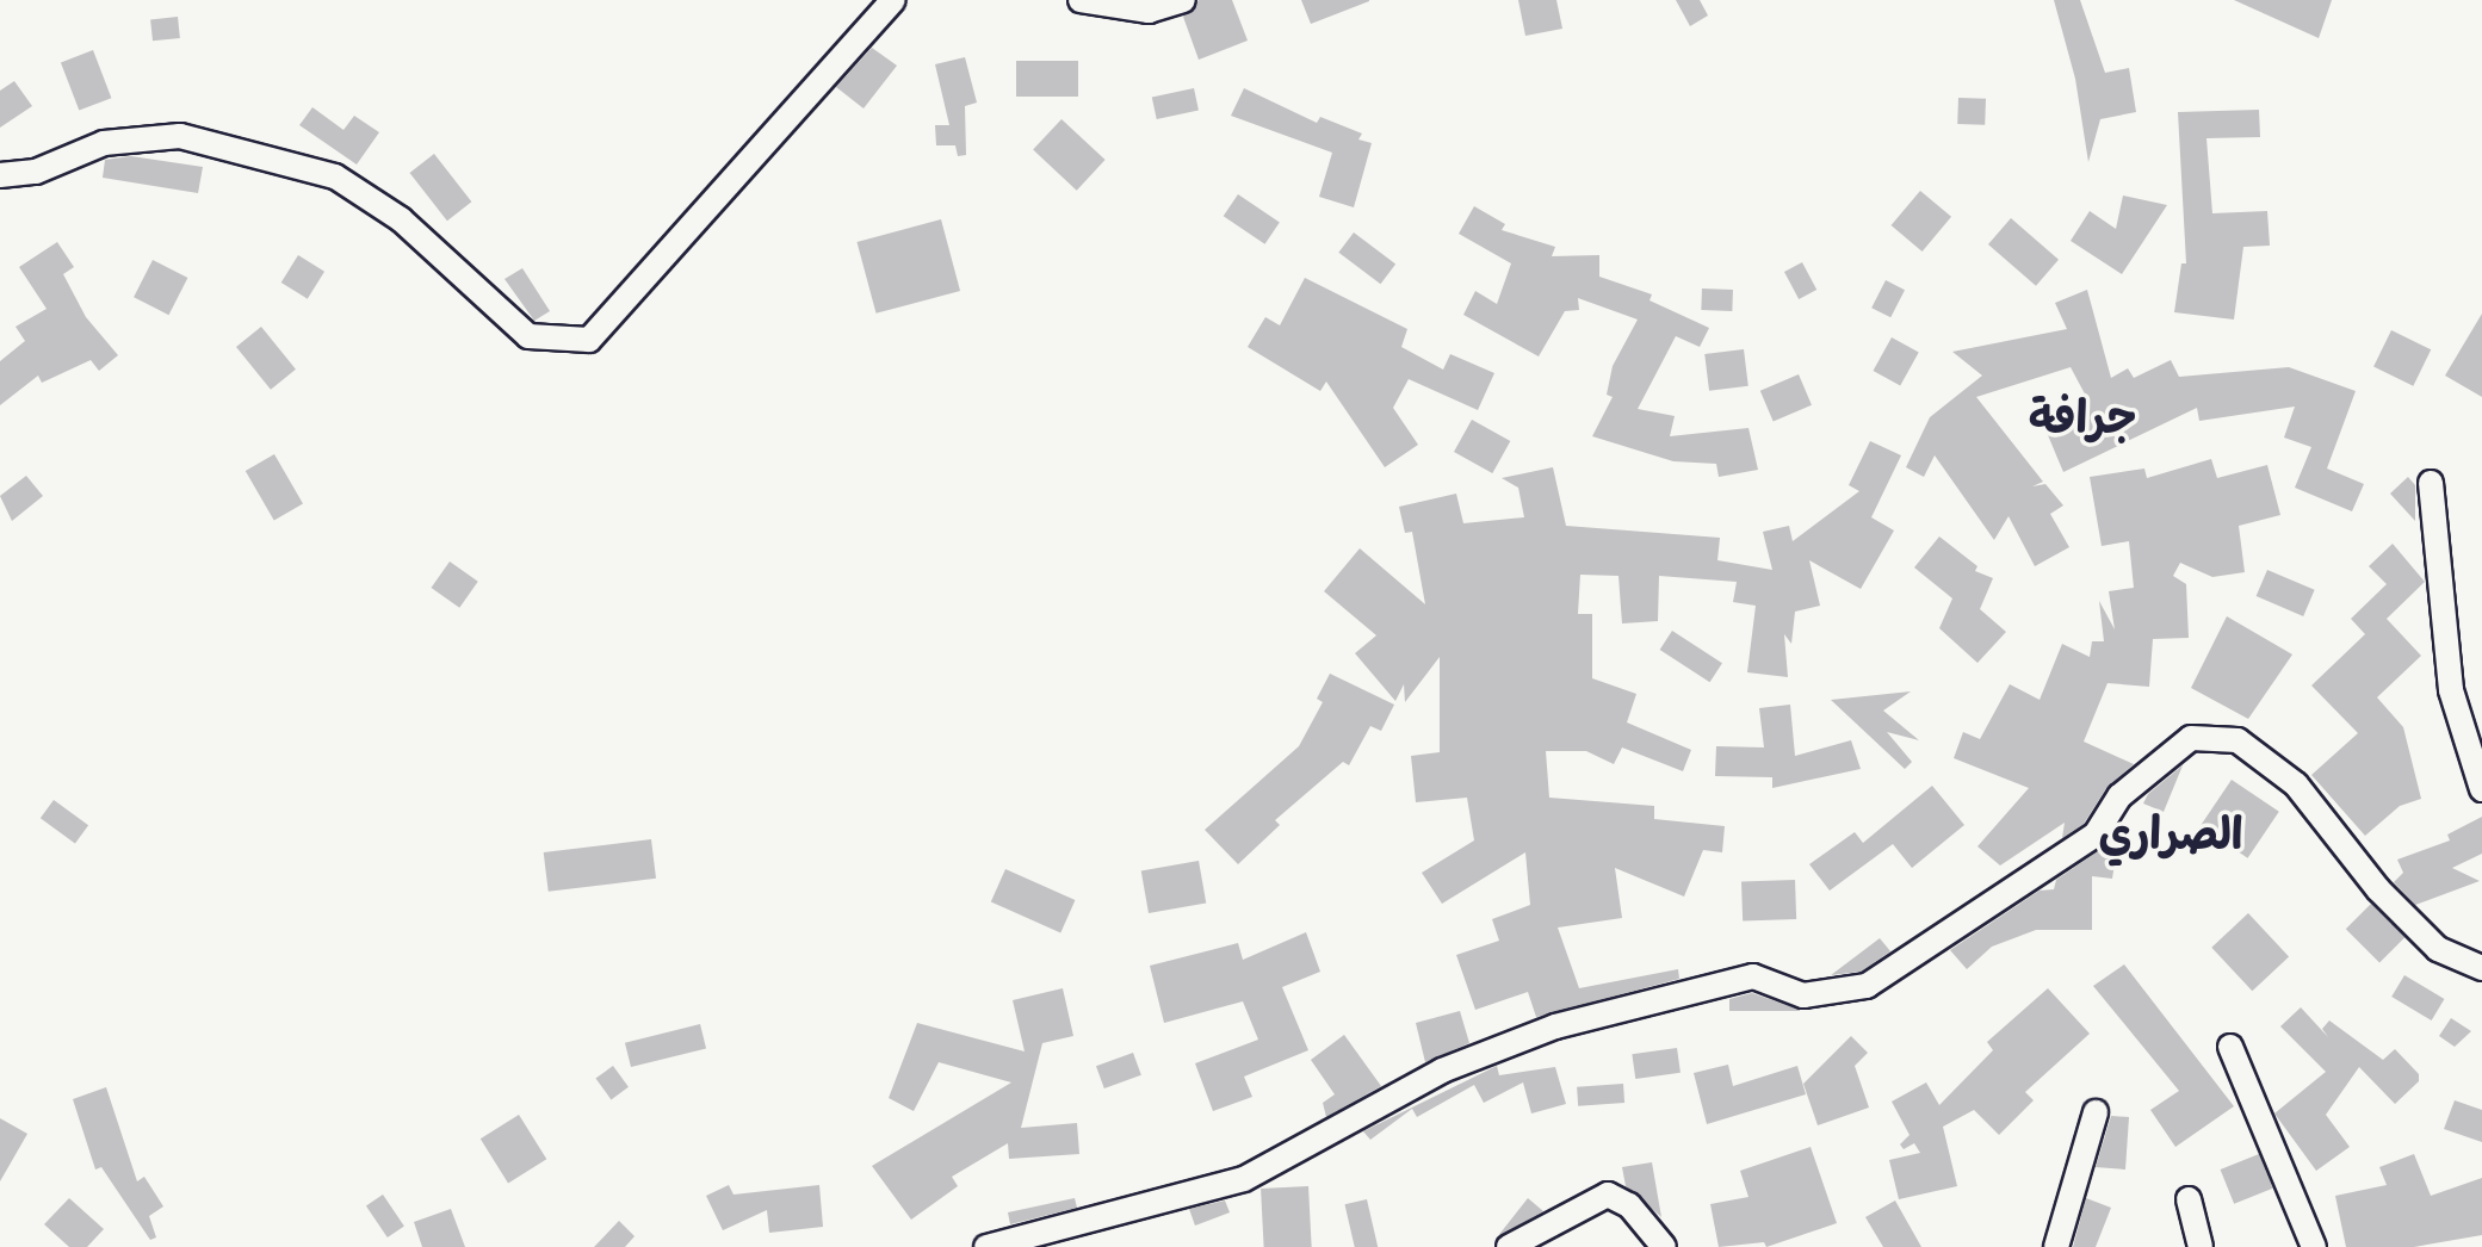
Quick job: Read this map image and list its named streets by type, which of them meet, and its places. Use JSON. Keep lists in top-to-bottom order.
{
  "districts": ["جرافة", "الصراري"]
}
